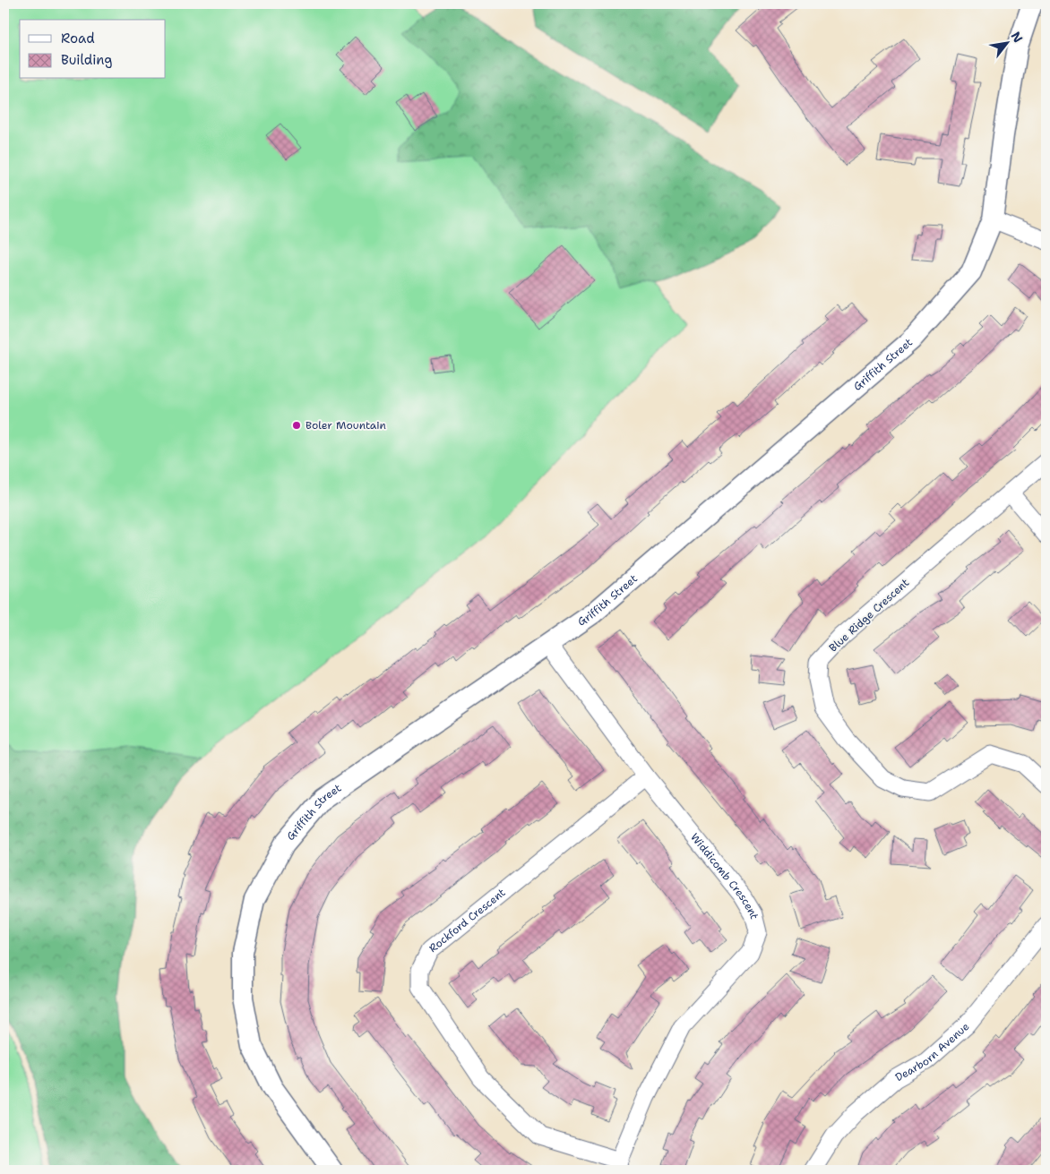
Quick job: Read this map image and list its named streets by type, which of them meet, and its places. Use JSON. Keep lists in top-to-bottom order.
{
  "streets": {
    "street": [
      "Griffith Street",
      "Blue Ridge Crescent",
      "Widdicomb Crescent",
      "Rockford Crescent",
      "Dearborn Avenue"
    ]
  },
  "crossings": [
    ["Griffith Street", "Widdicomb Crescent"],
    ["Widdicomb Crescent", "Rockford Crescent"]
  ],
  "places": ["Boler Mountain"],
  "legend": ["Road", "Building"],
  "north": "top right"
}
